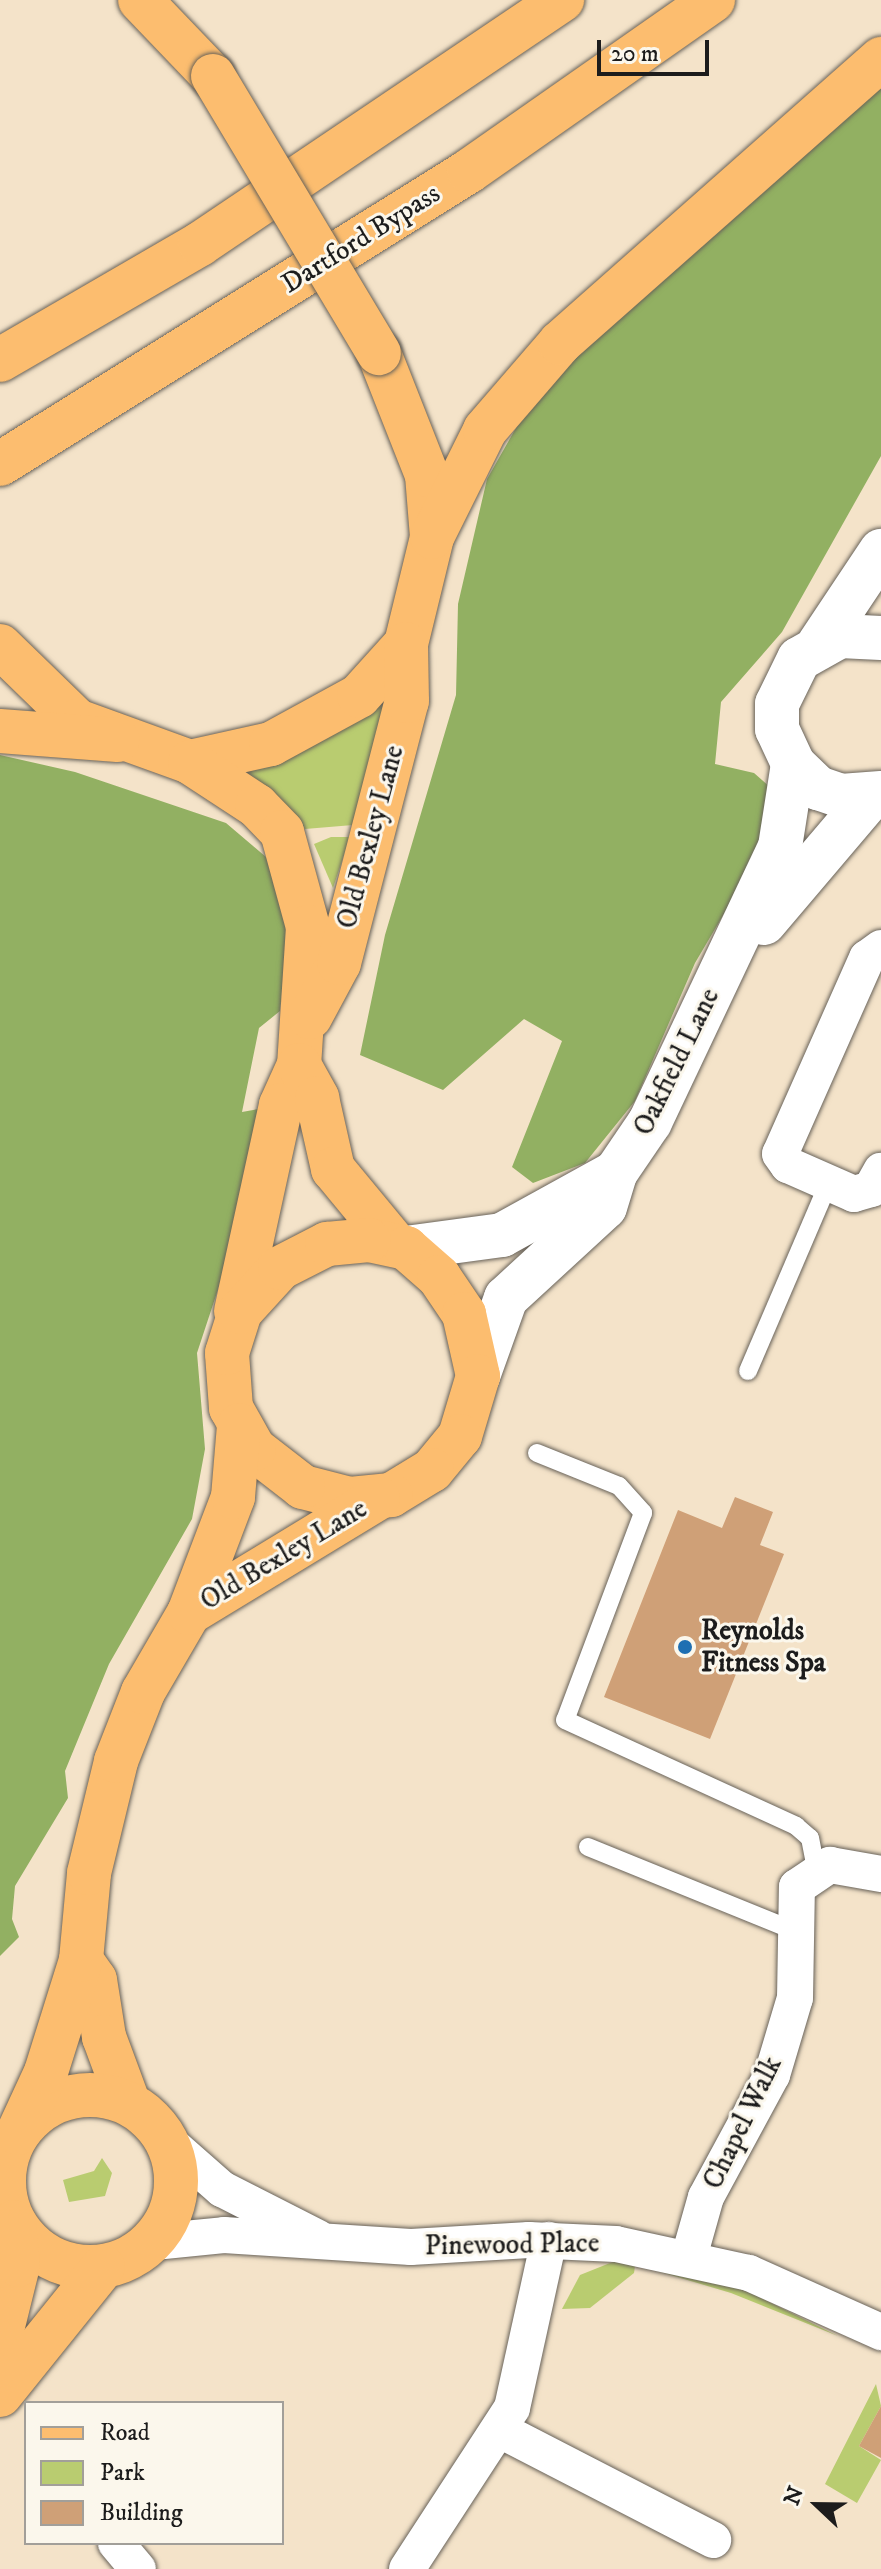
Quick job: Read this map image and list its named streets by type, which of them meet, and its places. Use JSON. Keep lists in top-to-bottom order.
{
  "streets": {
    "main road": ["Dartford Bypass", "Old Bexley Lane"],
    "street": ["Oakfield Lane", "Chapel Walk", "Pinewood Place"]
  },
  "crossings": [
    ["Old Bexley Lane", "Oakfield Lane"],
    ["Old Bexley Lane", "Pinewood Place"],
    ["Chapel Walk", "Pinewood Place"]
  ],
  "places": ["Reynolds Fitness Spa"],
  "legend": ["Road", "Park", "Building"],
  "scale_bar": "20 m",
  "north": "left"
}
